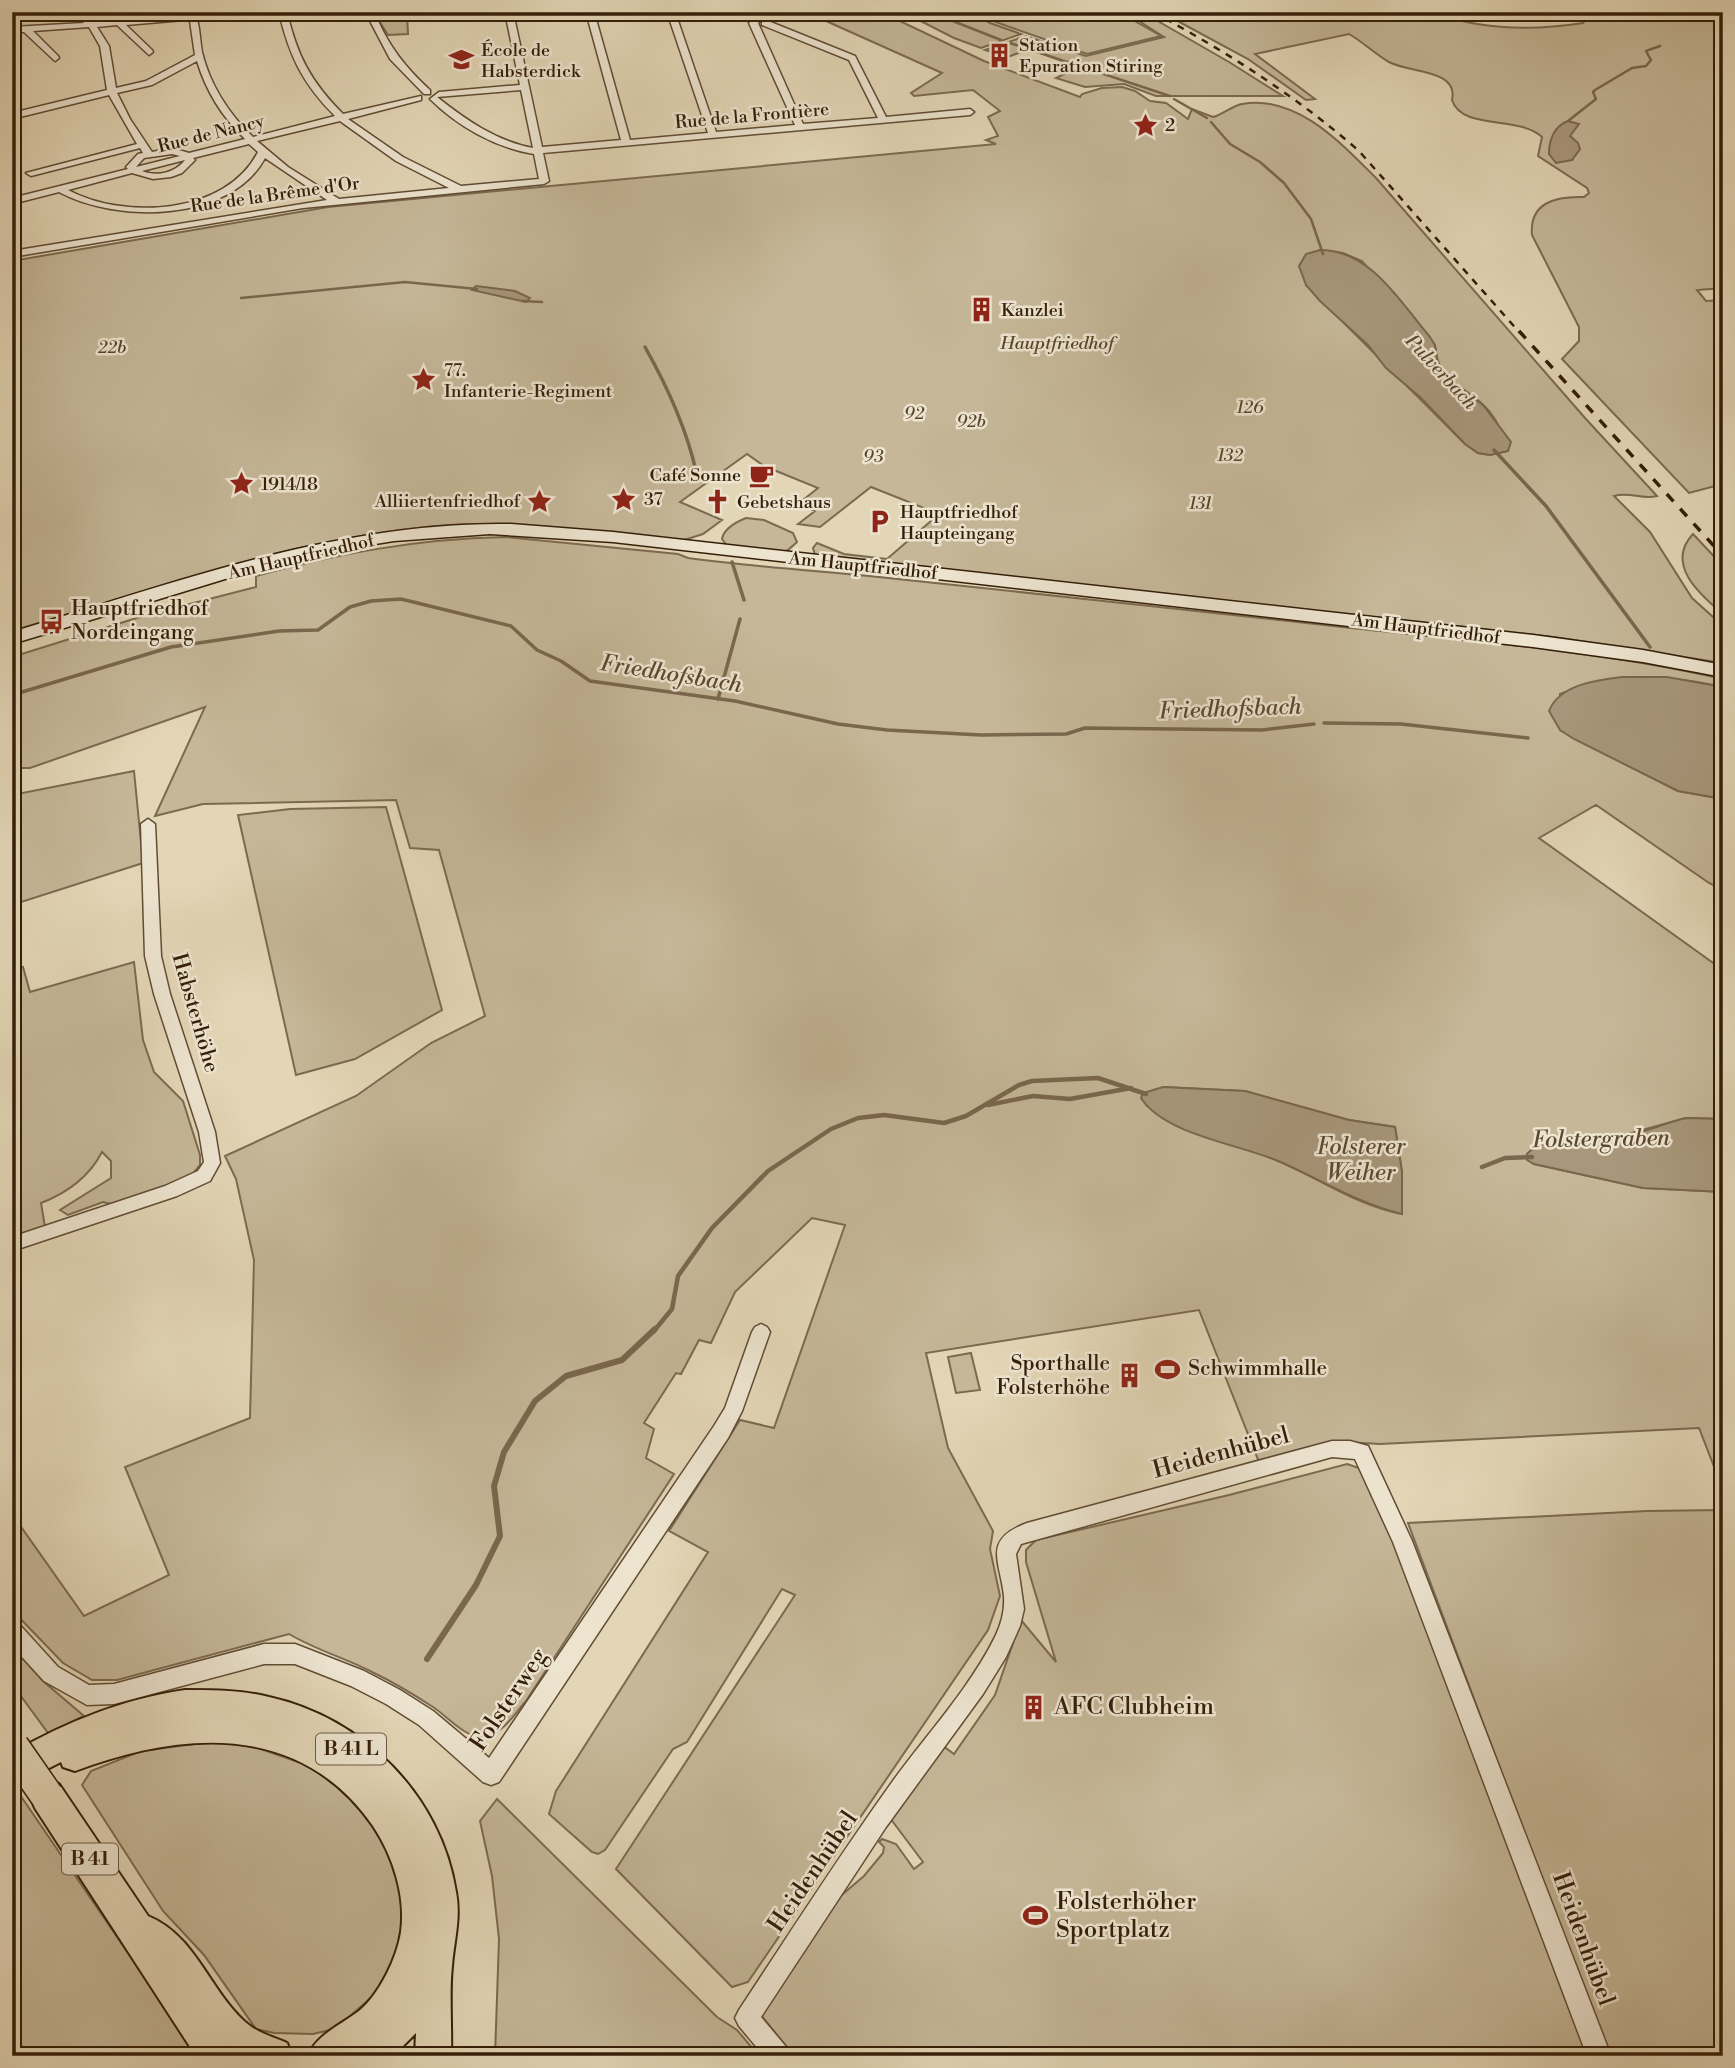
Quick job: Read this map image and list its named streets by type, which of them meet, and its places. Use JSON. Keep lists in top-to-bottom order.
{
  "streets": {
    "main road": ["Am Hauptfriedhof", "B 41 L", "B 41"],
    "street": [
      "Rue de la Frontière",
      "Rue de Nancy",
      "Rue de la Brême d'Or",
      "Habsterhöhe",
      "Heidenhübel",
      "Folsterweg"
    ]
  },
  "crossings": [
    ["Rue de la Frontière", "Rue de Nancy"],
    ["Rue de la Frontière", "Rue de la Brême d'Or"],
    ["B 41 L", "B 41"]
  ],
  "water": [
    "Pulverbach",
    "Friedhofsbach",
    "Folstergraben",
    "Folsterer Weiher"
  ],
  "parks": [
    "Hauptfriedhof",
    "22b",
    "126",
    "92",
    "92b",
    "132",
    "93",
    "131"
  ],
  "places": {
    "building": [
      "Station Epuration Stiring",
      "Kanzlei",
      "Sporthalle Folsterhöhe",
      "AFC Clubheim"
    ],
    "school or university": ["École de Habsterdick"],
    "place": [
      "2",
      "77. Infanterie-Regiment",
      "1914/18",
      "37",
      "Alliiertenfriedhof"
    ],
    "cafe": ["Café Sonne"],
    "church": ["Gebetshaus"],
    "parking": ["Hauptfriedhof Haupteingang"],
    "bus stop": ["Hauptfriedhof Nordeingang"],
    "sports": ["Schwimmhalle", "Folsterhöher Sportplatz"]
  }
}
